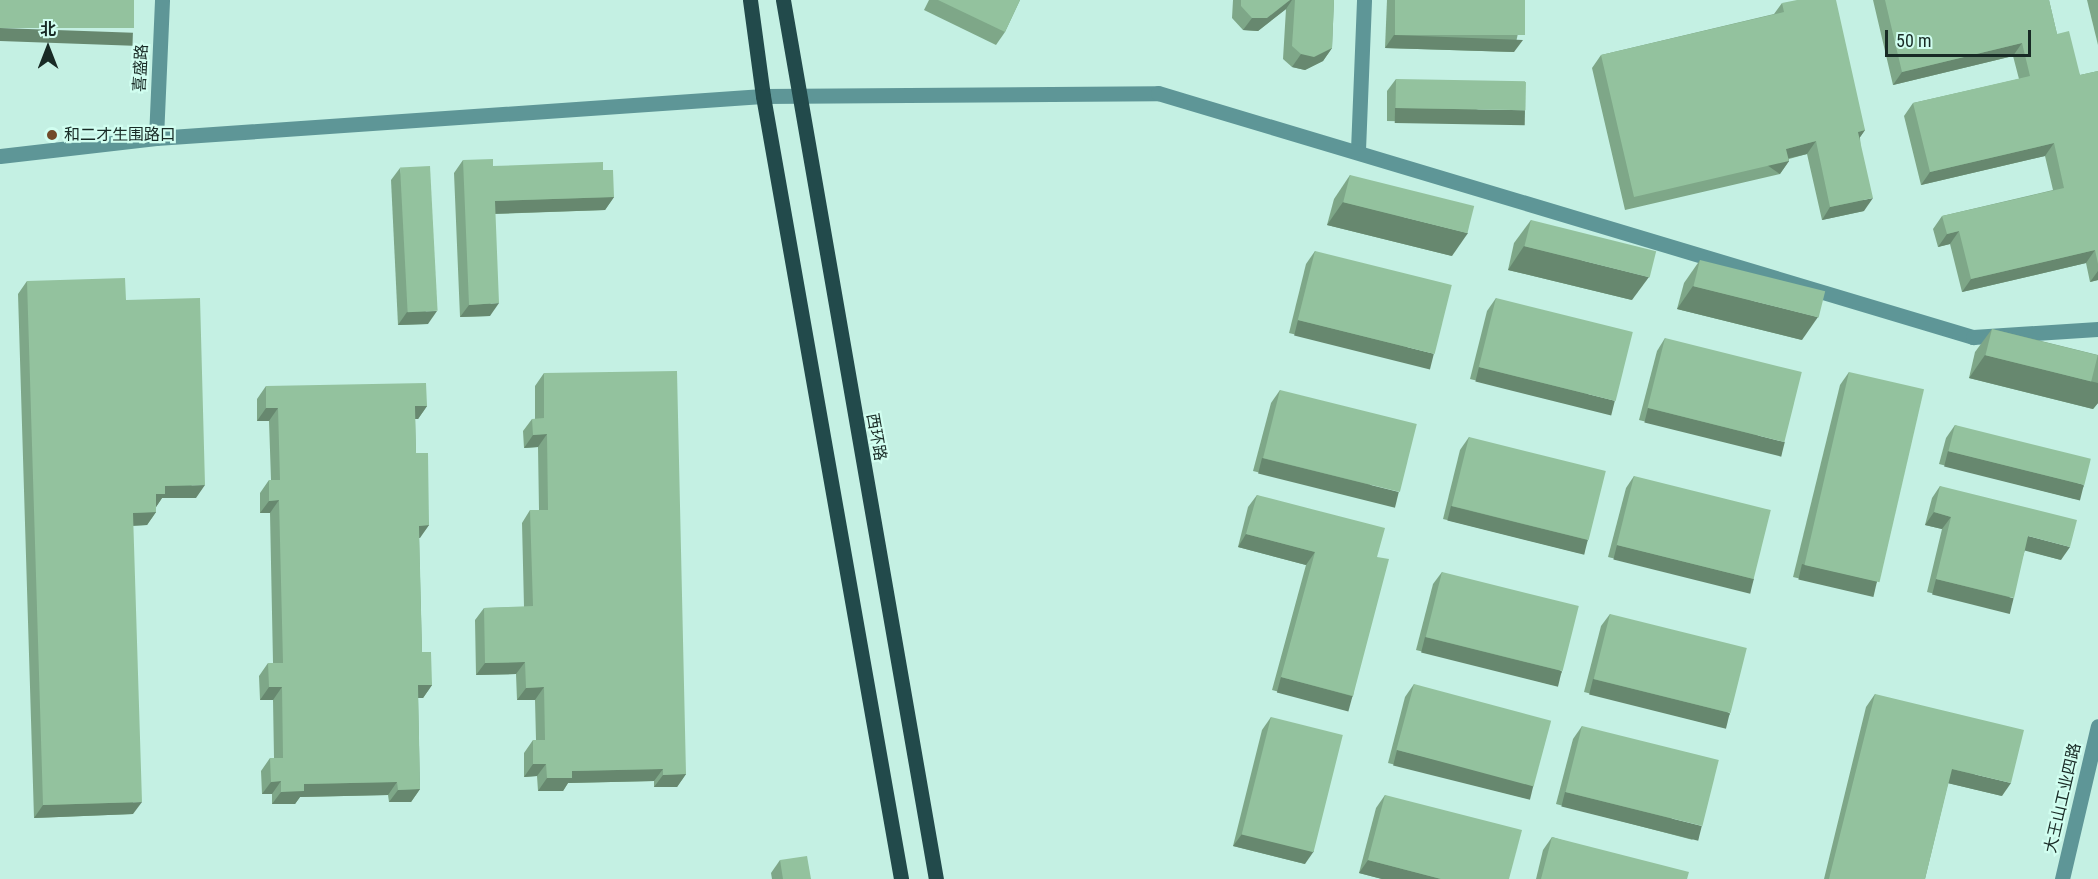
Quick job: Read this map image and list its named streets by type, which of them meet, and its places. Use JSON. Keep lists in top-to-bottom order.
{
  "streets": {
    "main road": ["西环路"],
    "street": ["喜盛路", "大王山工业四路"]
  },
  "places": ["和二才生围路口"],
  "scale_bar": "50 m",
  "north": "top"
}
